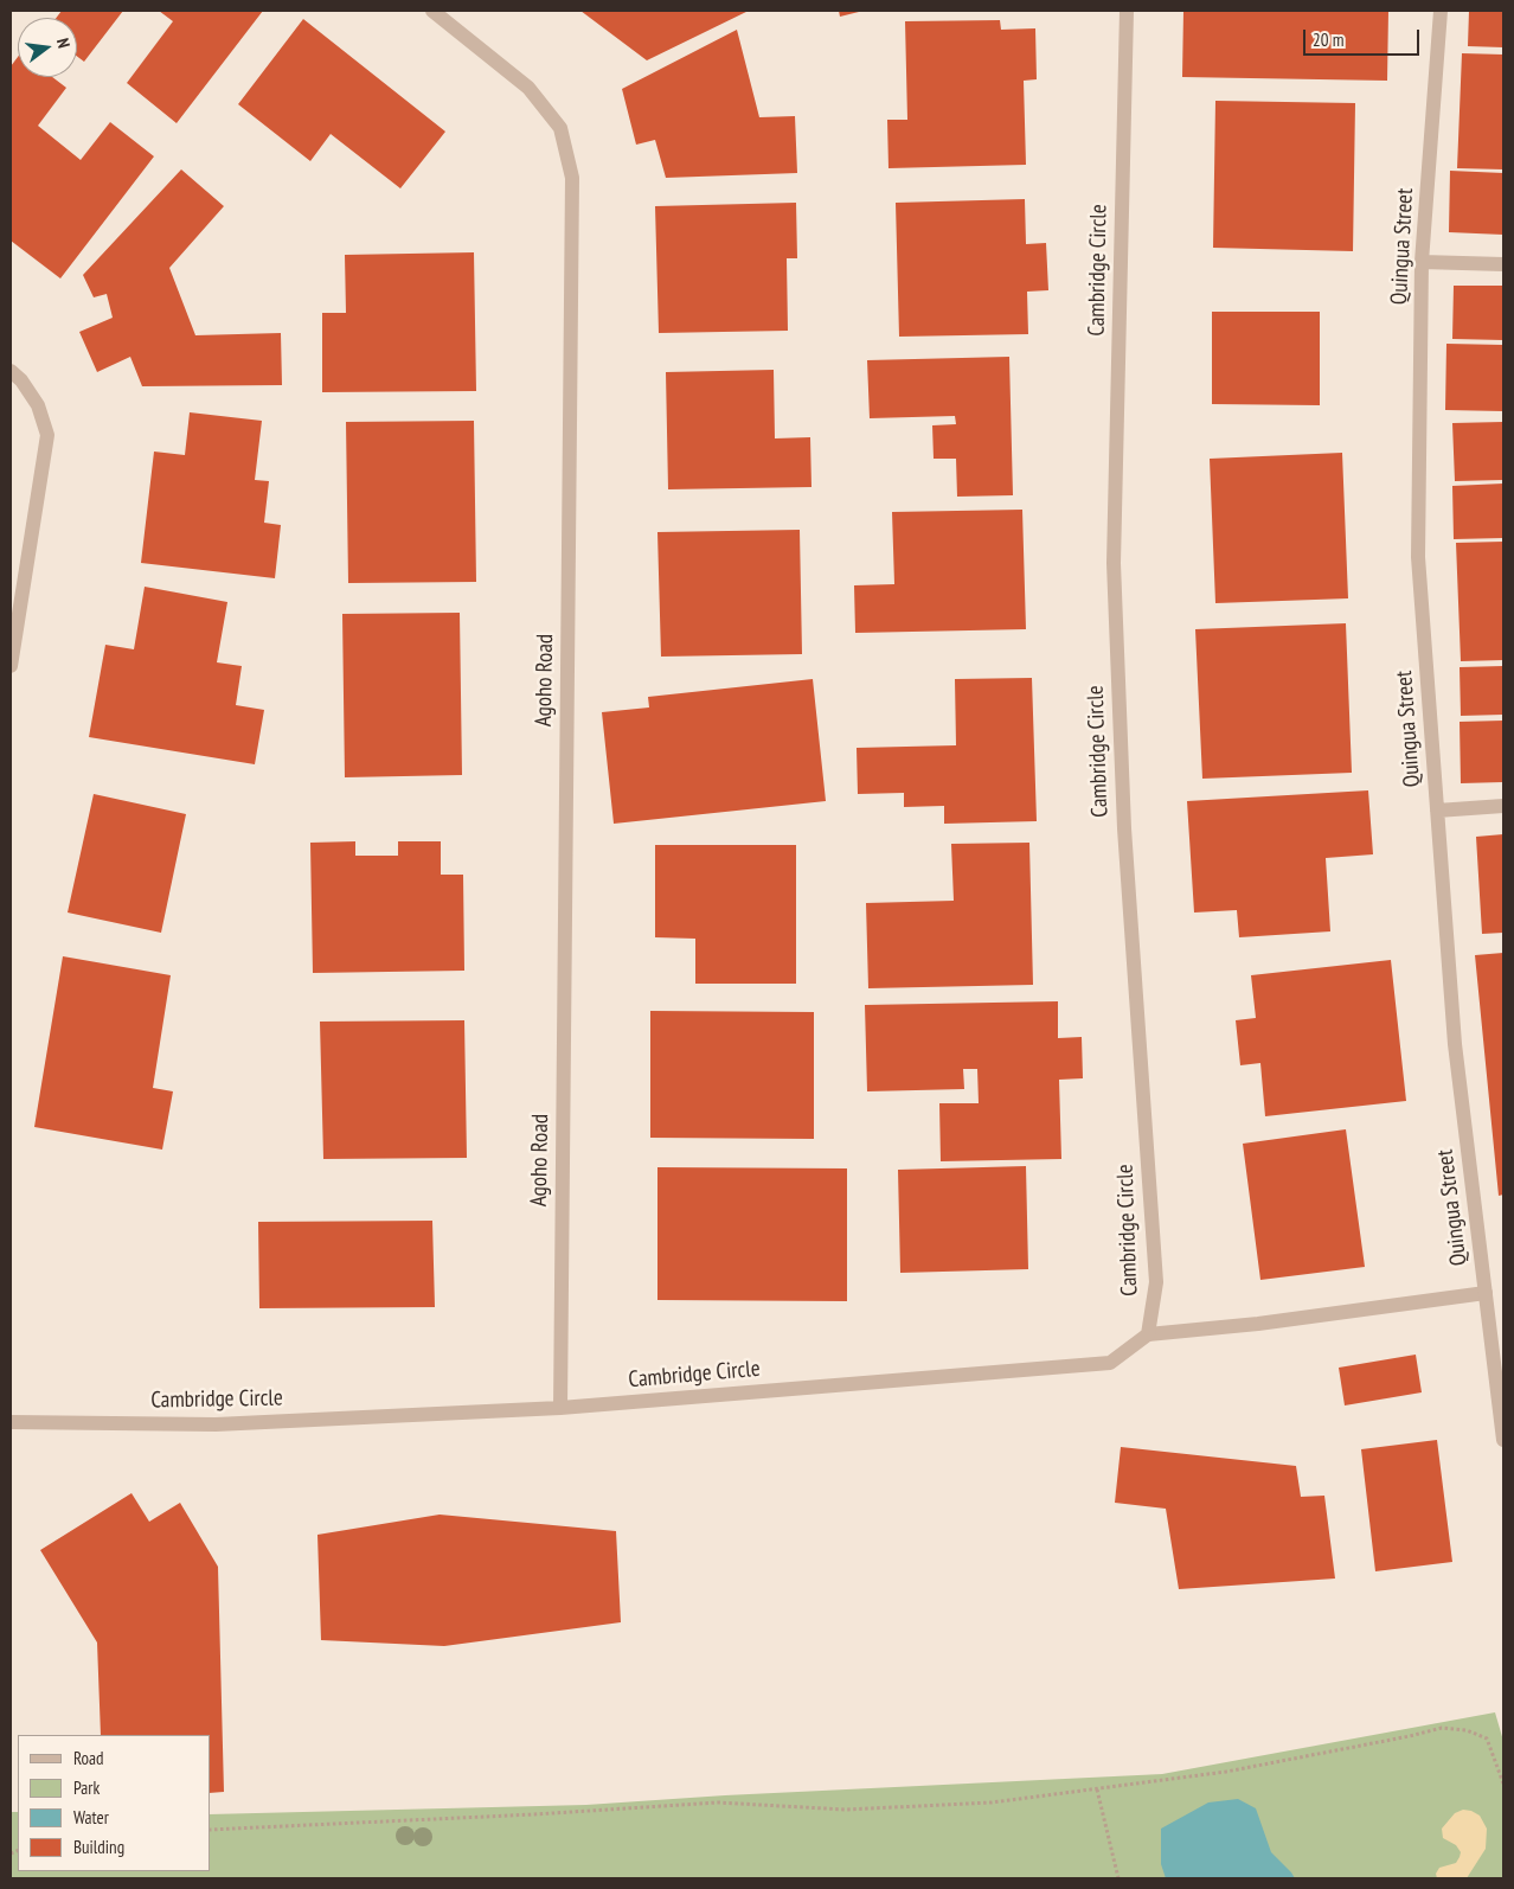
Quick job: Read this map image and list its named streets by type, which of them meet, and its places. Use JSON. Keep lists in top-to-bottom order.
{
  "streets": {
    "street": ["Quingua Street", "Cambridge Circle", "Agoho Road"]
  },
  "crossings": [
    ["Cambridge Circle", "Agoho Road"]
  ],
  "legend": [
    "Road",
    "Park",
    "Water",
    "Building"
  ],
  "scale_bar": "20 m",
  "north": "right"
}
